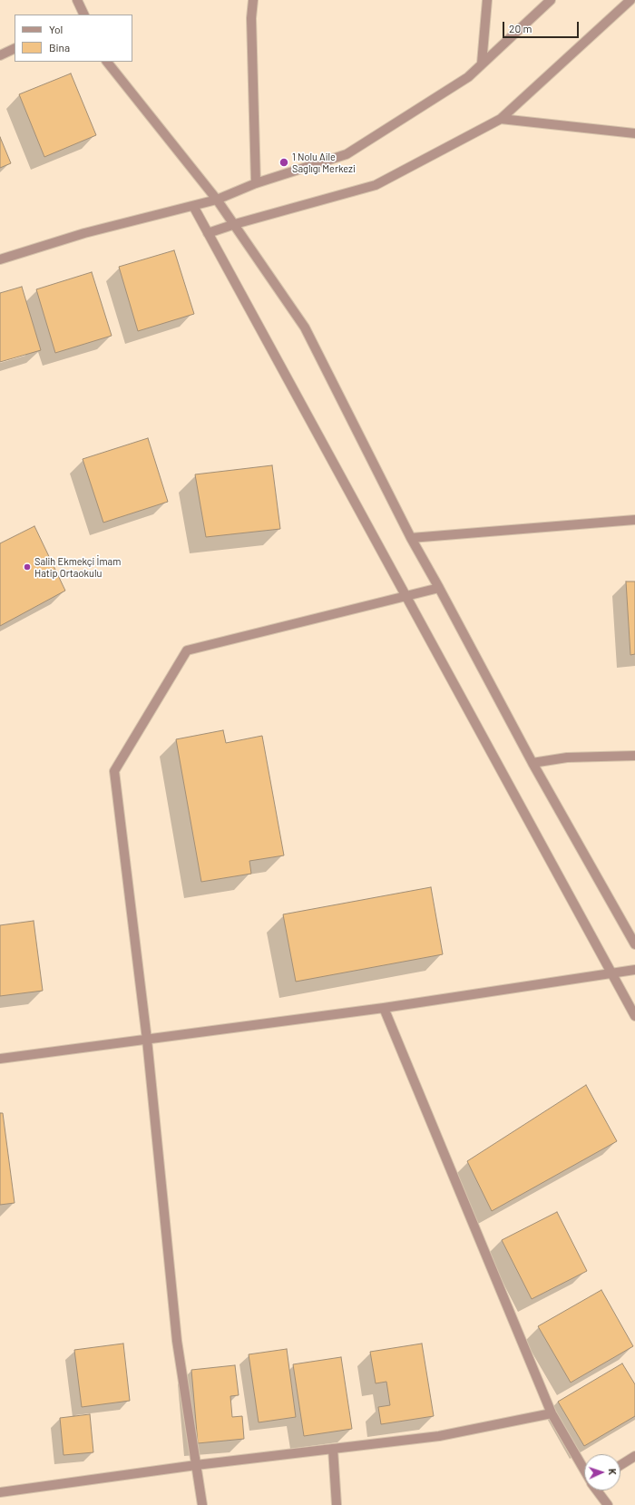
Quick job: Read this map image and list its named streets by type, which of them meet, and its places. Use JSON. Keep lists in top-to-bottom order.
{
  "places": ["1 Nolu Aile Saglıgı Merkezi", "Salih Ekmekçi İmam Hatip Ortaokulu"],
  "legend": ["Yol", "Bina"],
  "scale_bar": "20 m",
  "north": "right"
}
